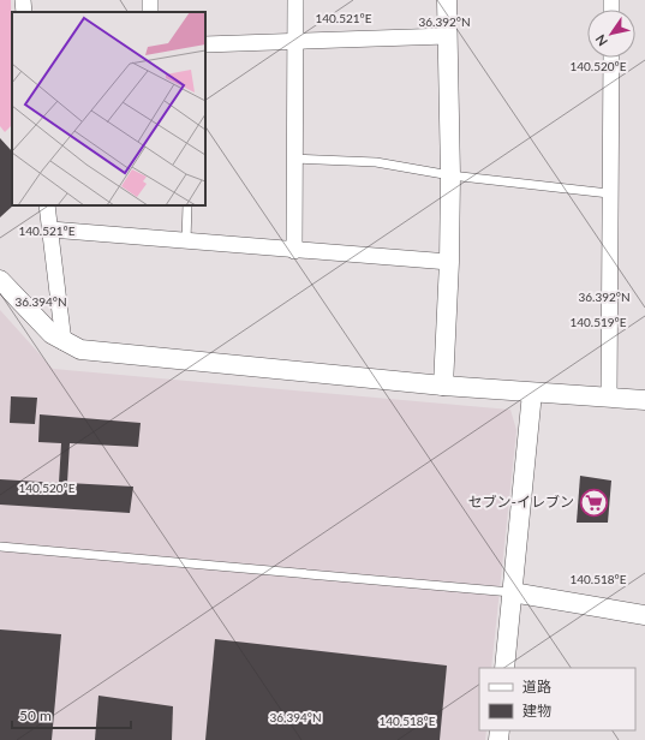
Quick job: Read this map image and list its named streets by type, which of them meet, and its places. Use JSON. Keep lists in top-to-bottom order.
{
  "places": {
    "supermarket": ["セブン-イレブン"]
  },
  "legend": ["道路", "建物"],
  "scale_bar": "50 m",
  "north": "bottom left",
  "coordinates": [
    "140.521°E",
    "36.392°N",
    "140.520°E",
    "36.394°N",
    "140.519°E",
    "140.518°E"
  ]
}
